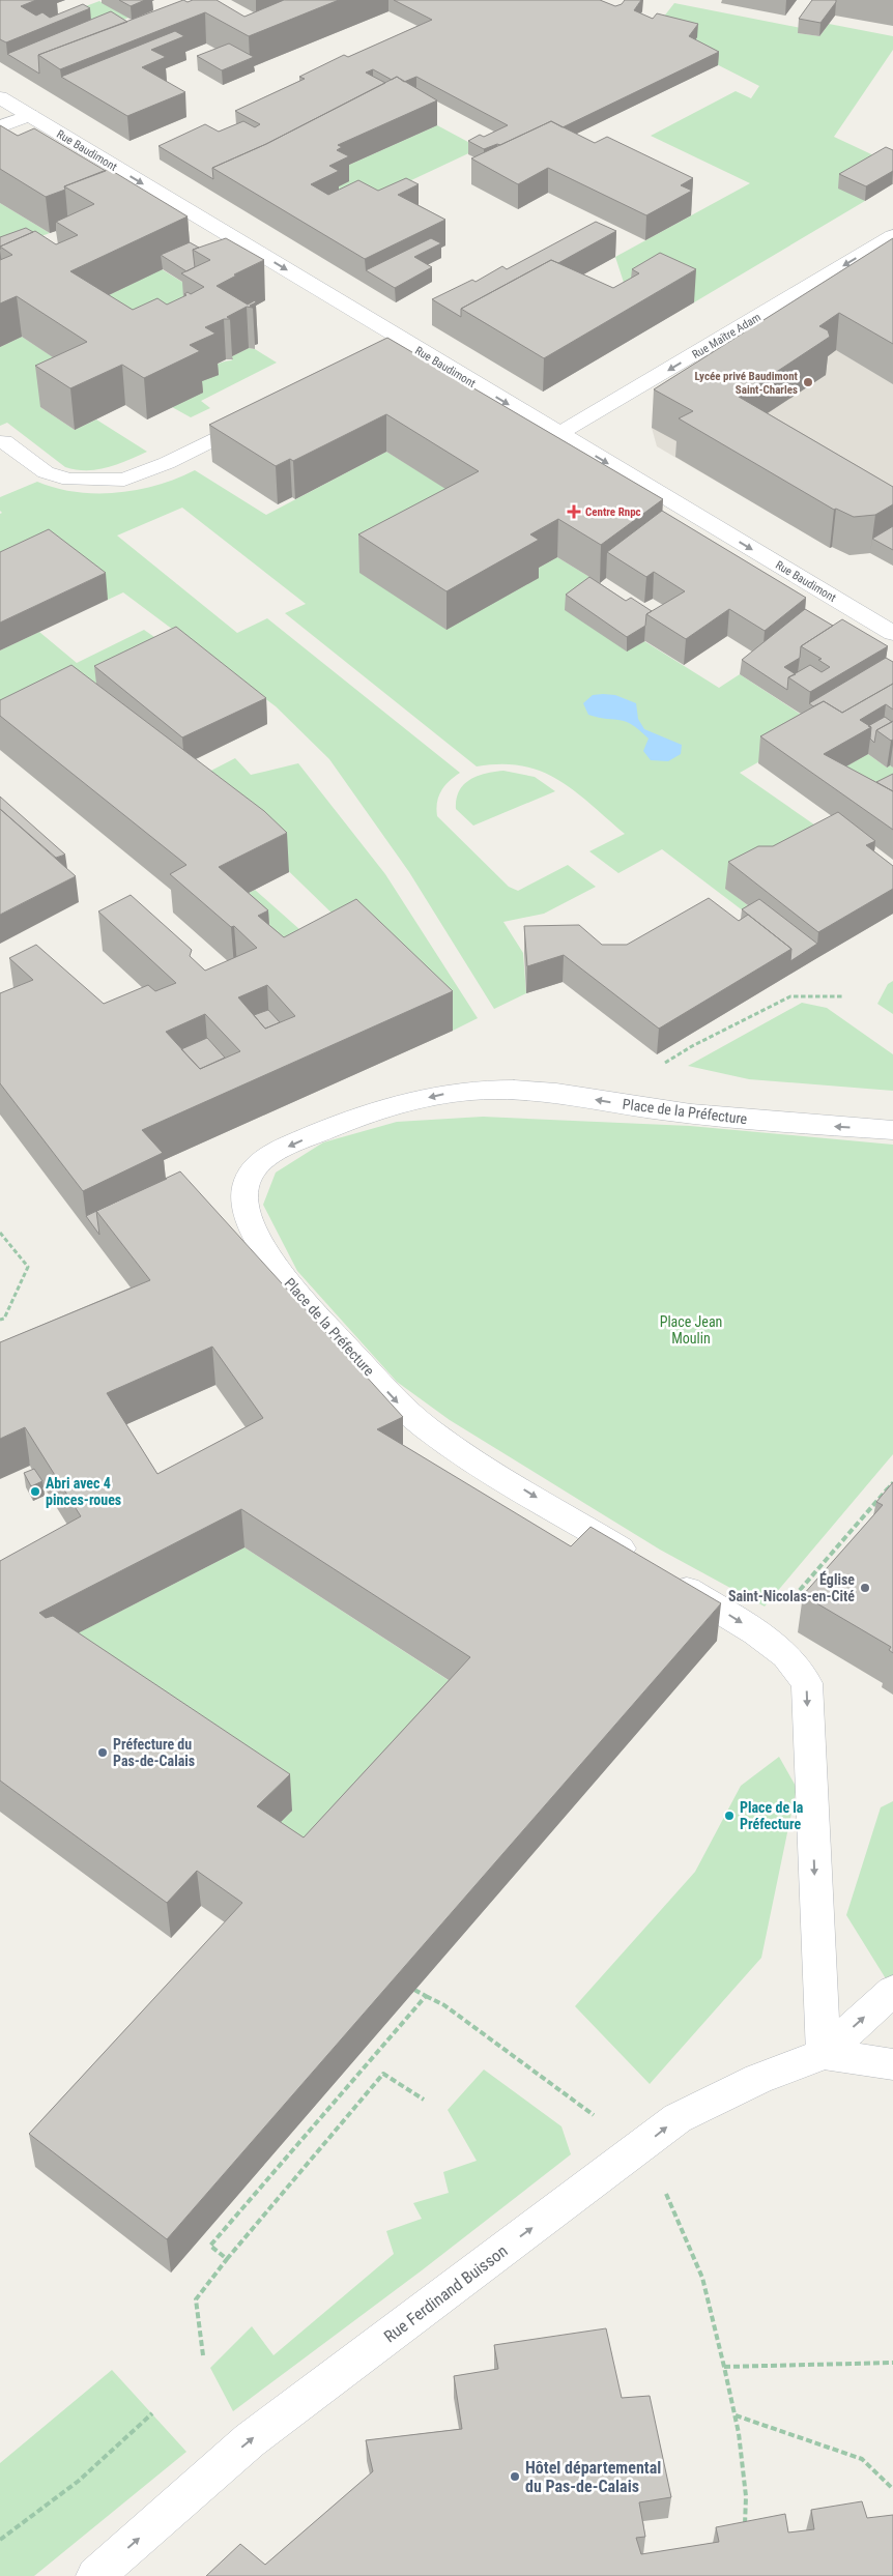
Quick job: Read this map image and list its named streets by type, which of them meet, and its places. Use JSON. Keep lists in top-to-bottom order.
{
  "streets": {
    "street": [
      "Rue Baudimont",
      "Rue Maître Adam",
      "Place de la Préfecture",
      "Rue Ferdinand Buisson"
    ]
  },
  "crossings": [
    ["Rue Baudimont", "Rue Maître Adam"],
    ["Place de la Préfecture", "Rue Ferdinand Buisson"]
  ],
  "one_way": ["Rue Baudimont", "Rue Maître Adam", "Rue Ferdinand Buisson"],
  "parks": ["Place Jean Moulin"],
  "places": {
    "other": [
      "Lycée privé Baudimont Saint-Charles",
      "Abri avec 4 pinces-roues",
      "Église Saint-Nicolas-en-Cité",
      "Préfecture du Pas-de-Calais",
      "Place de la Préfecture",
      "Hôtel départemental du Pas-de-Calais"
    ],
    "health": ["Centre Rnpc"]
  }
}
